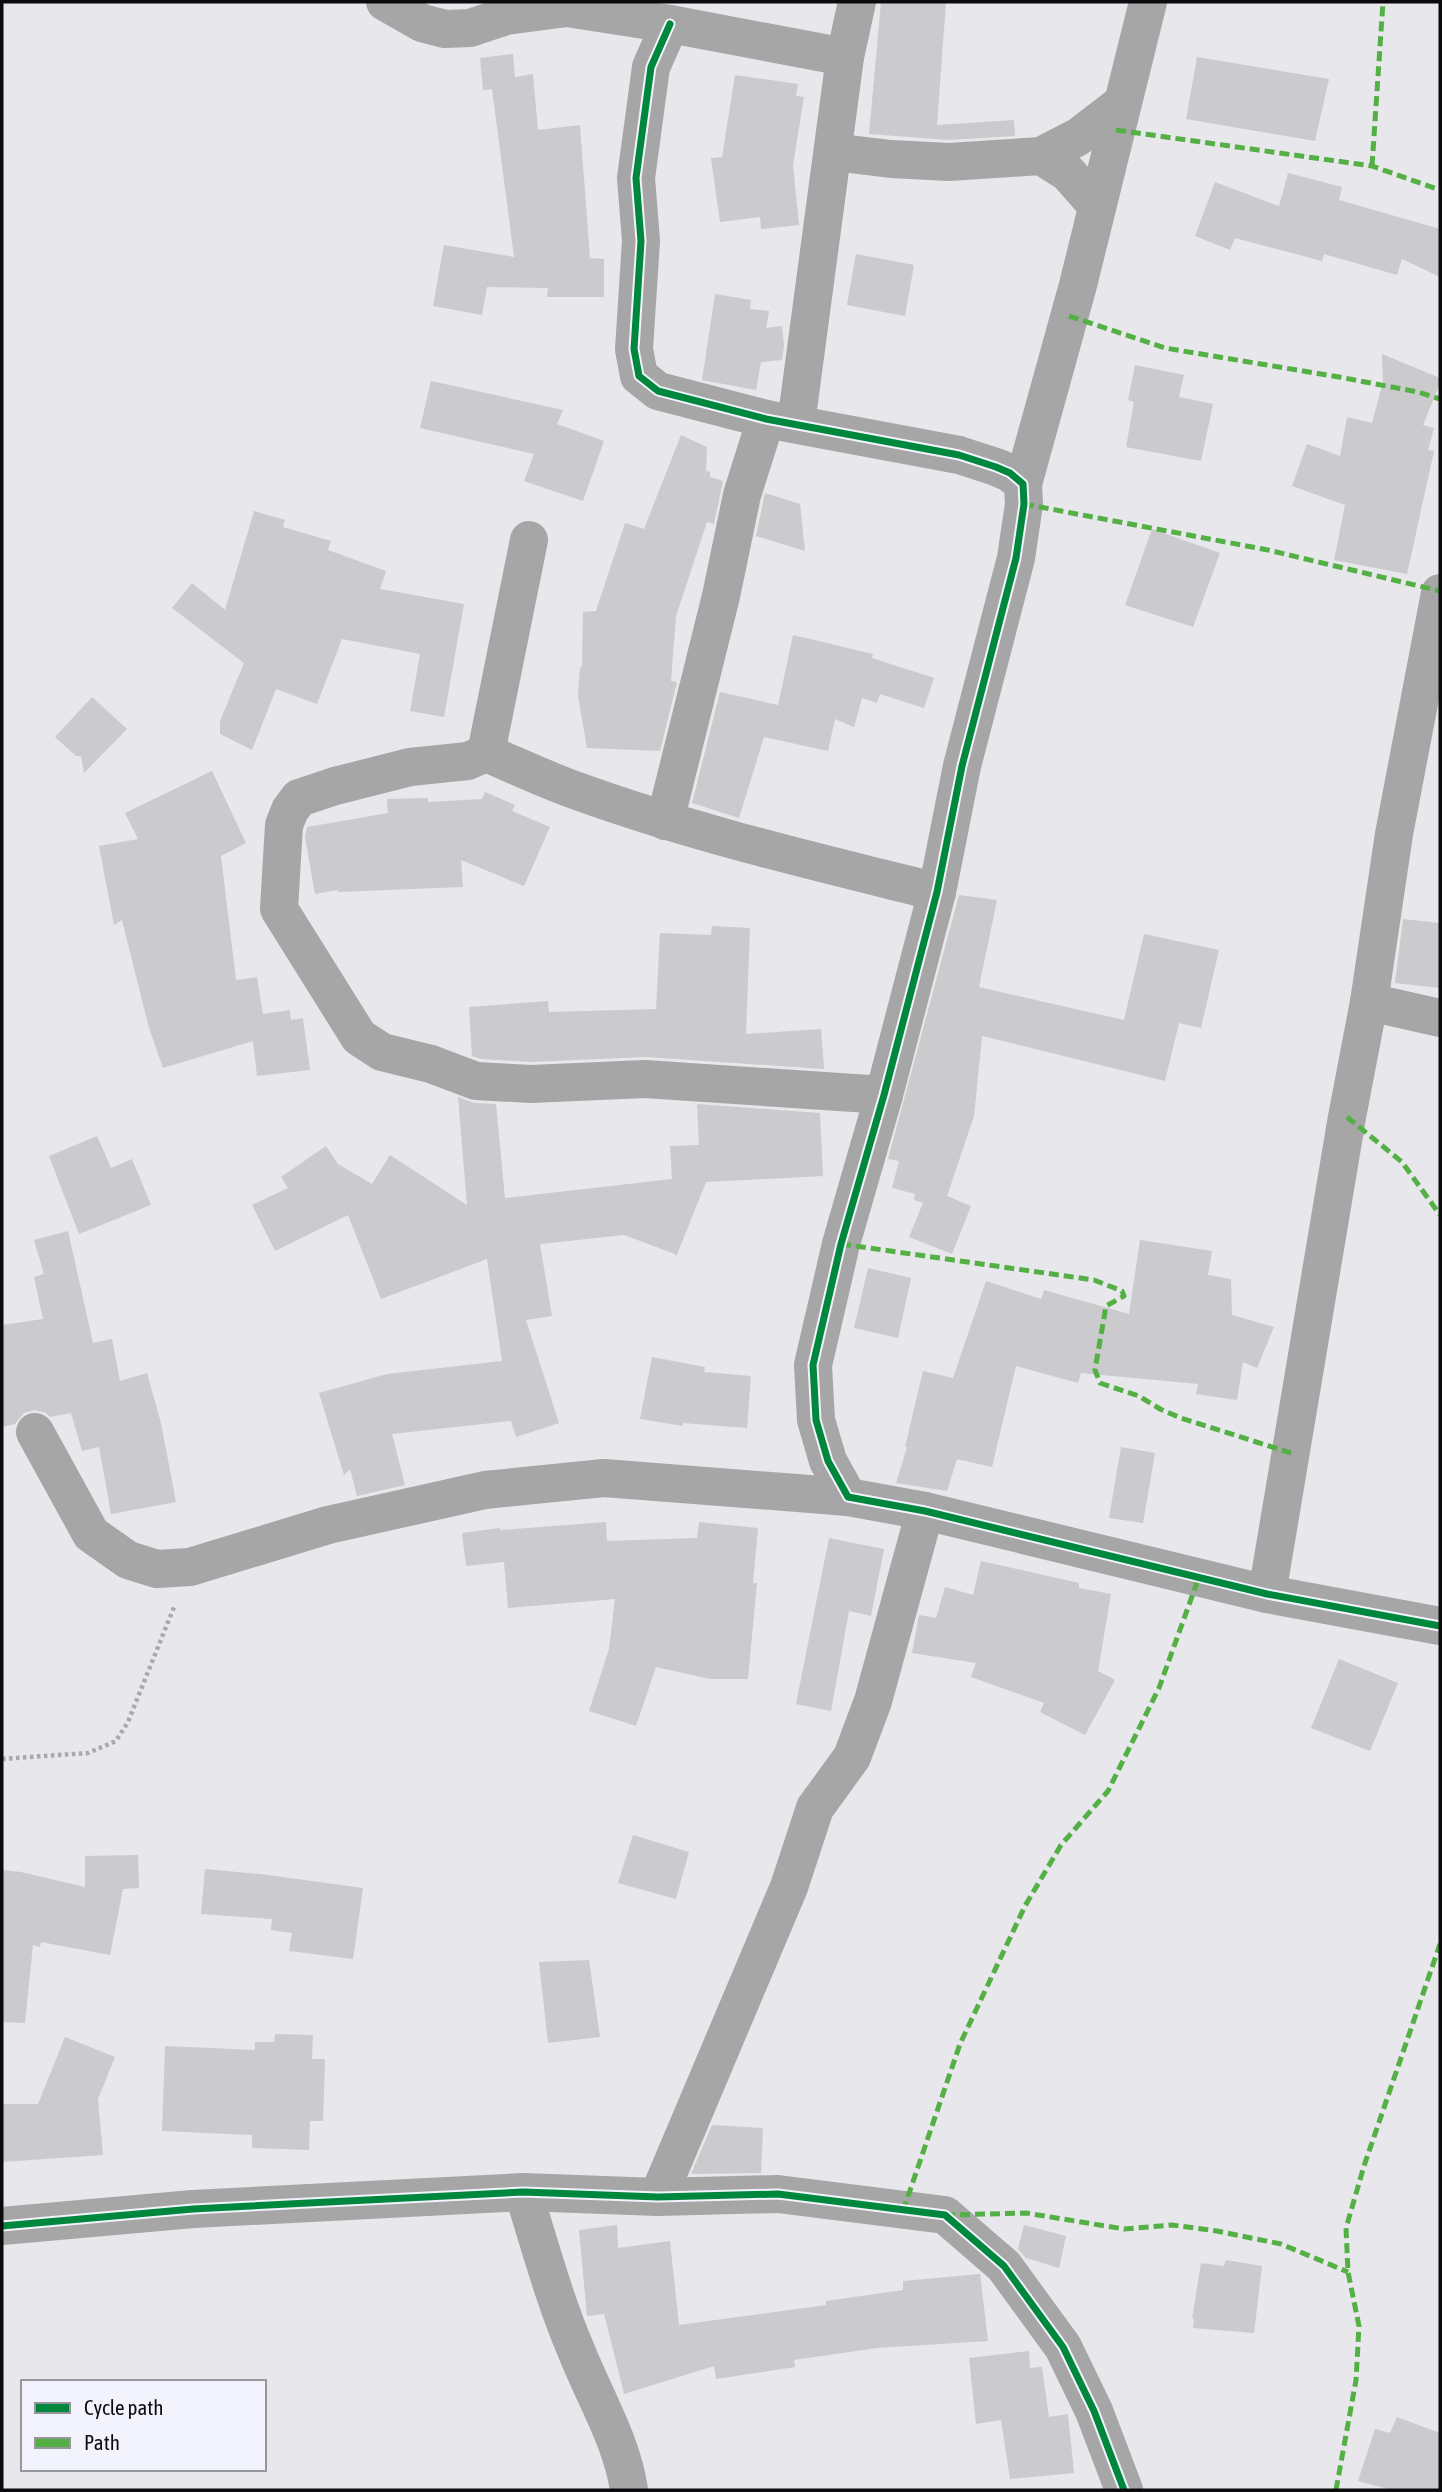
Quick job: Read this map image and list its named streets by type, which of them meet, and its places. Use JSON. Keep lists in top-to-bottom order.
{
  "legend": ["Cycle path", "Path"]
}
